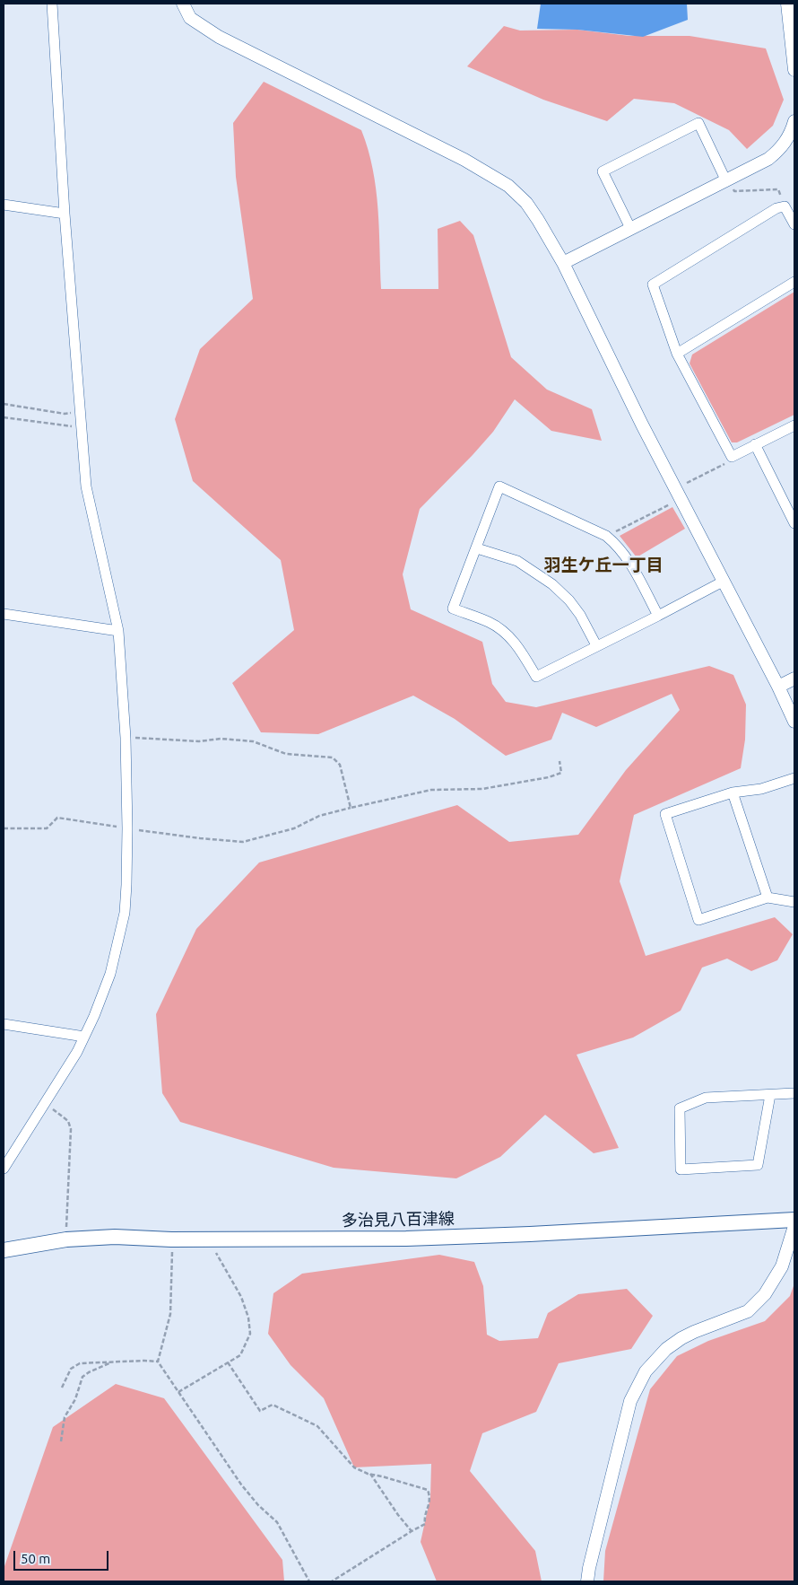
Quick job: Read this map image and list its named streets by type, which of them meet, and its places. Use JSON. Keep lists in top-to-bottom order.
{
  "streets": {
    "main road": ["多治見八百津線"]
  },
  "districts": ["羽生ケ丘一丁目"],
  "scale_bar": "50 m"
}
